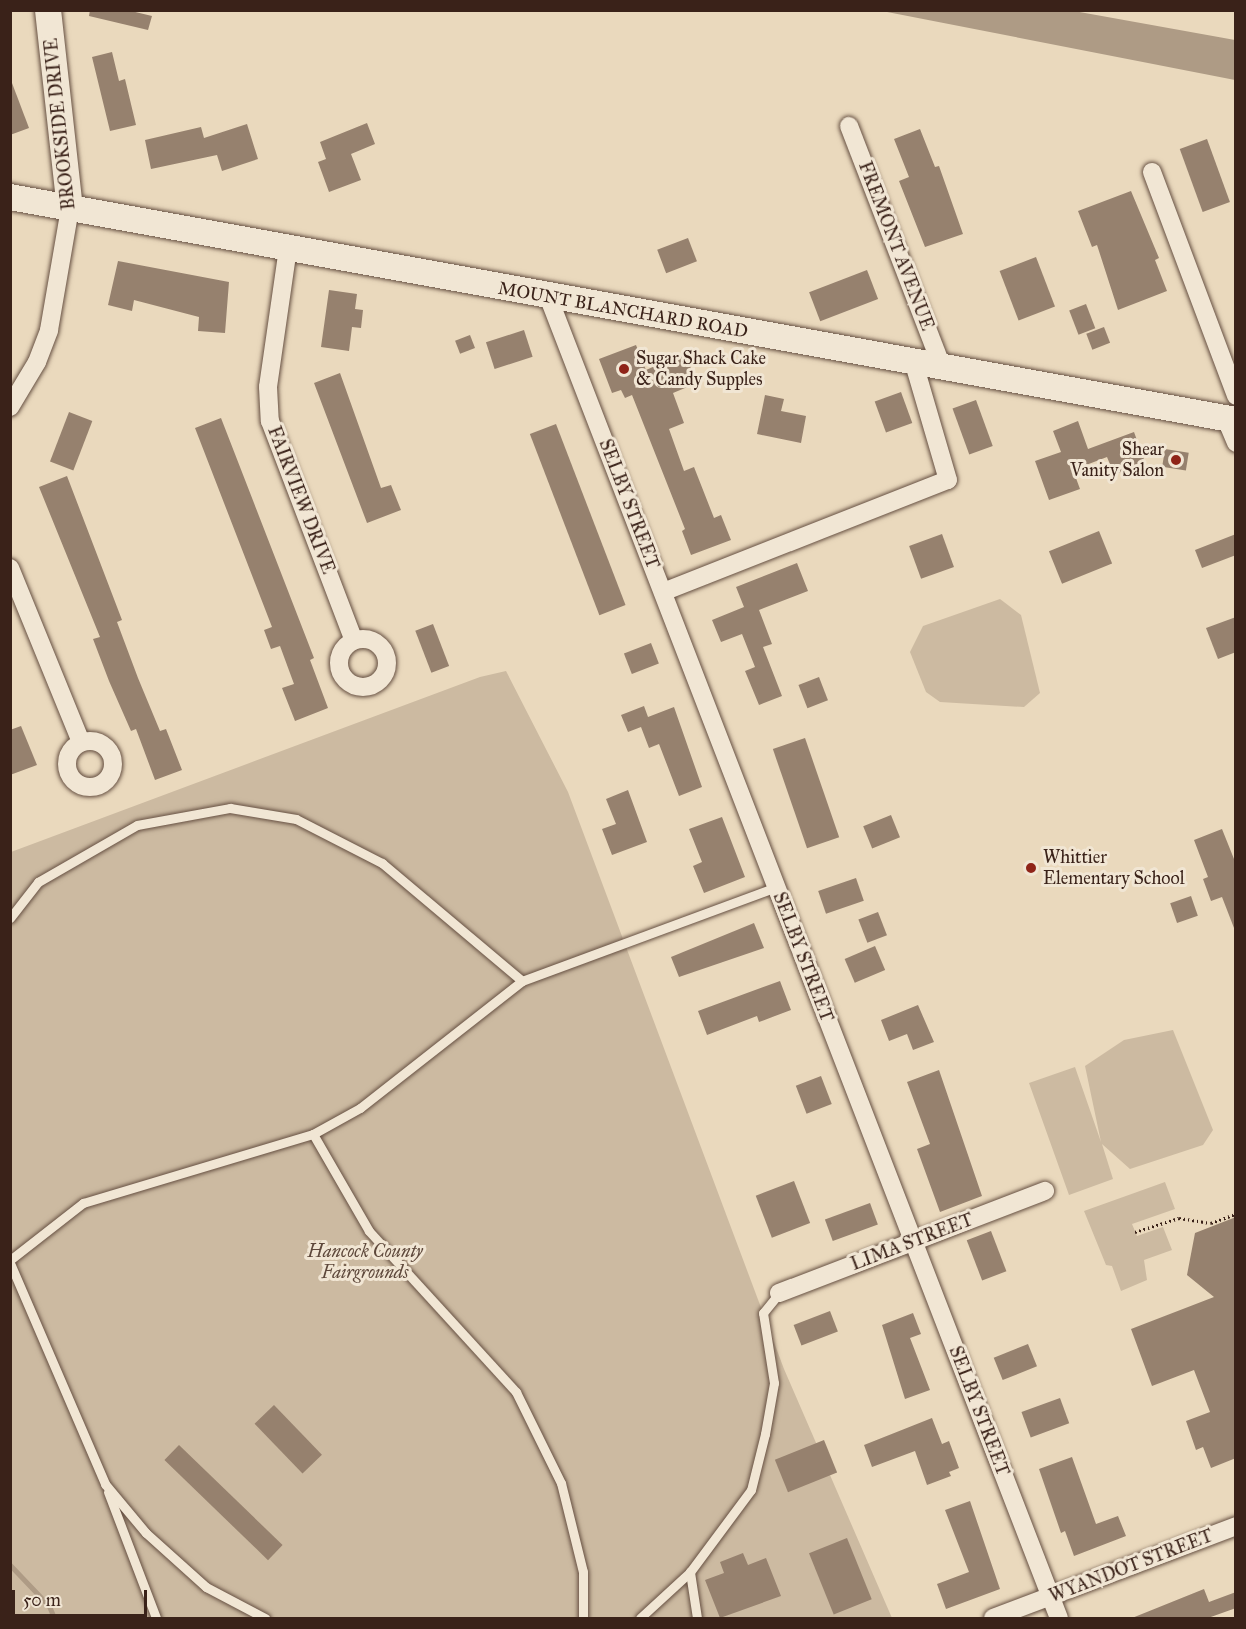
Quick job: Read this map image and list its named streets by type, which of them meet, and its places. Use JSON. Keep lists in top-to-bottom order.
{
  "streets": {
    "main road": ["BROOKSIDE DRIVE", "MOUNT BLANCHARD ROAD"],
    "street": [
      "FREMONT AVENUE",
      "FAIRVIEW DRIVE",
      "SELBY STREET",
      "LIMA STREET",
      "WYANDOT STREET"
    ]
  },
  "crossings": [
    ["BROOKSIDE DRIVE", "MOUNT BLANCHARD ROAD"],
    ["FREMONT AVENUE", "MOUNT BLANCHARD ROAD"],
    ["MOUNT BLANCHARD ROAD", "FAIRVIEW DRIVE"],
    ["MOUNT BLANCHARD ROAD", "SELBY STREET"],
    ["SELBY STREET", "LIMA STREET"],
    ["SELBY STREET", "WYANDOT STREET"]
  ],
  "parks": ["Hancock County Fairgrounds"],
  "places": ["Sugar Shack Cake & Candy Supples", "Shear Vanity Salon", "Whittier Elementary School"],
  "scale_bar": "50 m"
}
